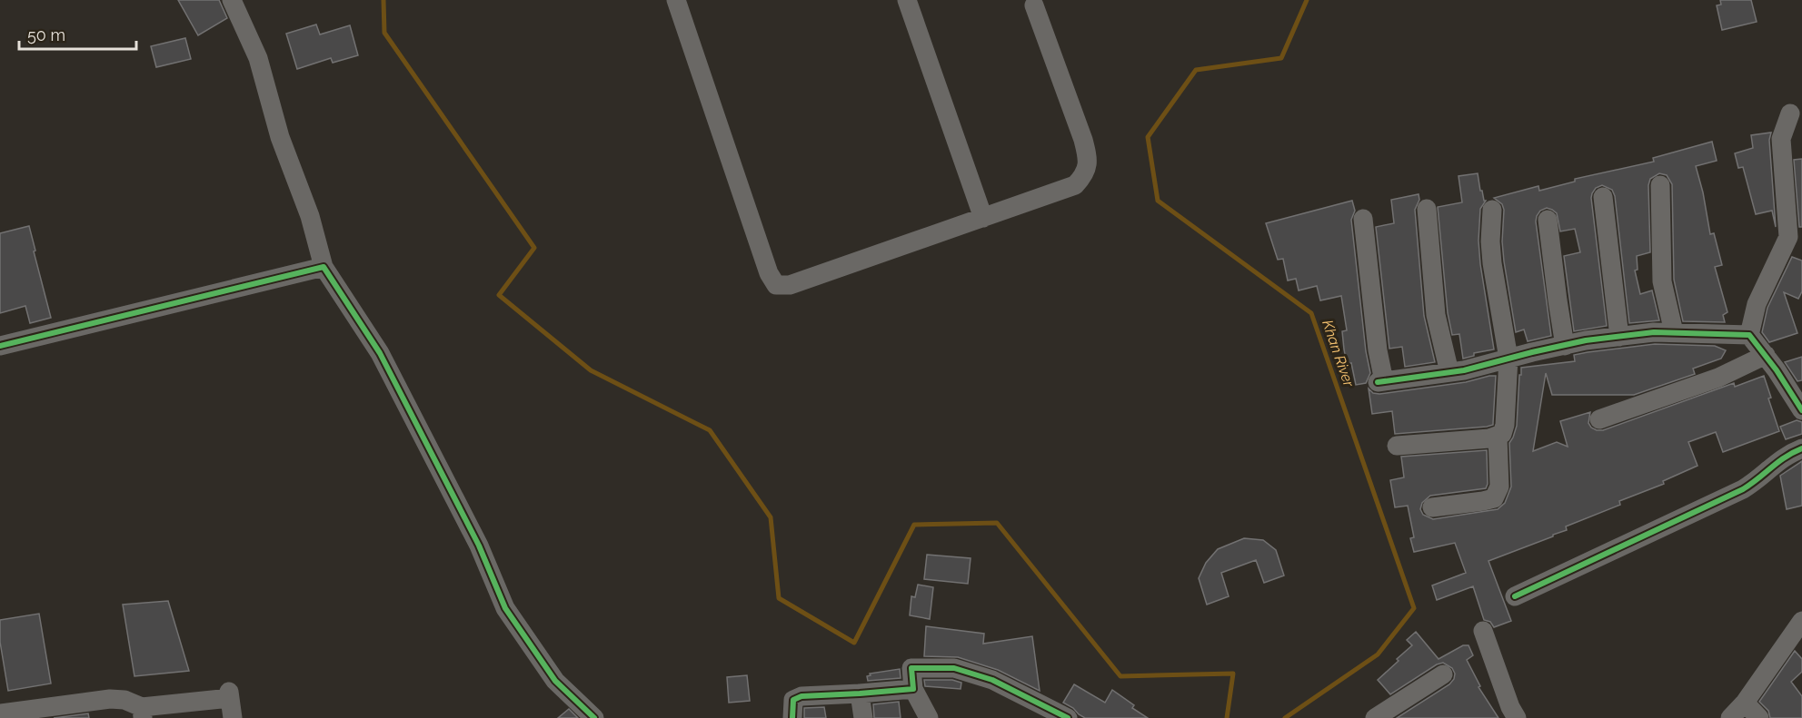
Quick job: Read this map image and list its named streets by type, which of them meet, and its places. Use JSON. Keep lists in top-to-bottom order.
{
  "water": ["Khan River"],
  "scale_bar": "50 m"
}
